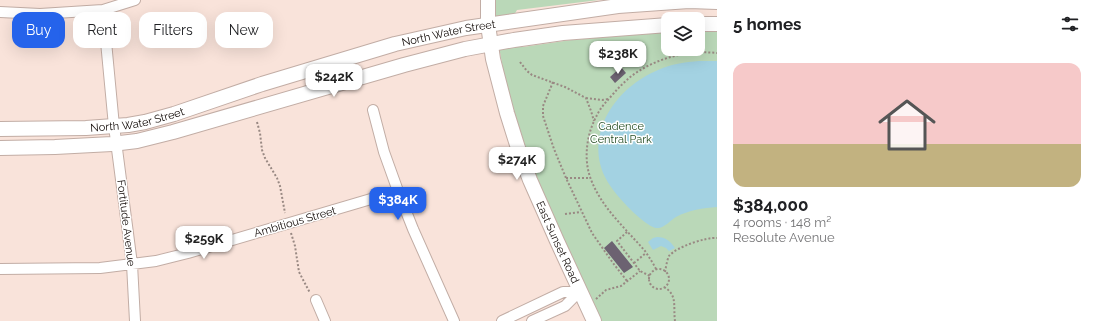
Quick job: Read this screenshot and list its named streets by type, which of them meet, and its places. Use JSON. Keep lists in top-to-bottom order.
{
  "streets": {
    "main road": ["North Water Street", "East Sunset Road"],
    "street": ["Ambitious Street", "Fortitude Avenue"]
  },
  "crossings": [
    ["North Water Street", "Fortitude Avenue"],
    ["North Water Street", "East Sunset Road"],
    ["Ambitious Street", "Fortitude Avenue"]
  ],
  "parks": ["Cadence Central Park"],
  "page": {
    "heading": "5 homes",
    "chip": [
      "Buy",
      "Rent",
      "Filters",
      "New"
    ],
    "price": [
      "$238K",
      "$242K",
      "$274K",
      "$384K",
      "$259K"
    ],
    "list": [
      {
        "name": "$384,000",
        "note": "4 rooms · 148 m² · Resolute Avenue"
      }
    ]
  }
}
